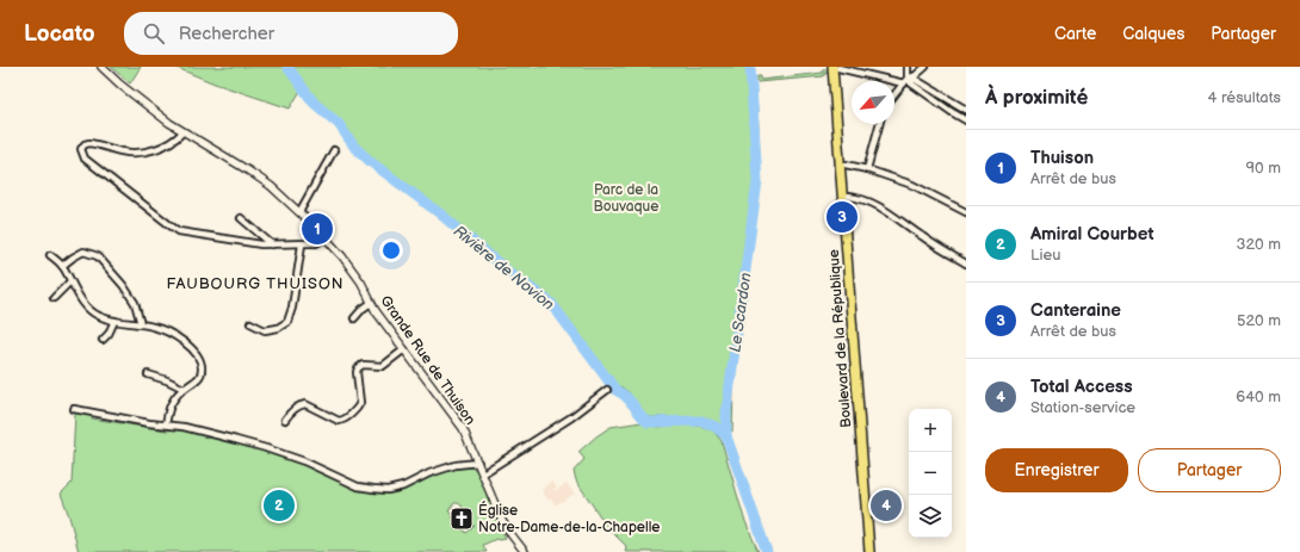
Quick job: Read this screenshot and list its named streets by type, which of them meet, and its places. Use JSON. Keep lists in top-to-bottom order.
{
  "streets": {
    "main road": ["Boulevard de la République"],
    "street": ["Grande Rue de Thuison"]
  },
  "districts": ["FAUBOURG THUISON"],
  "water": ["Rivière de Novion", "Le Scardon"],
  "parks": ["Parc de la Bouvaque"],
  "places": {
    "church": ["Église Notre-Dame-de-la-Chapelle"]
  },
  "north": "bottom left",
  "page": {
    "header": "Locato",
    "search": "Rechercher",
    "nav": ["Carte", "Calques", "Partager"],
    "heading": ["À proximité", "4 résultats"],
    "list": [
      {
        "mark": "1",
        "name": "Thuison",
        "note": "Arrêt de bus",
        "value": "90 m"
      },
      {
        "mark": "2",
        "name": "Amiral Courbet",
        "note": "Lieu",
        "value": "320 m"
      },
      {
        "mark": "3",
        "name": "Canteraine",
        "note": "Arrêt de bus",
        "value": "520 m"
      },
      {
        "mark": "4",
        "name": "Total Access",
        "note": "Station-service",
        "value": "640 m"
      }
    ],
    "pins": [
      "3",
      "1",
      "2",
      "4"
    ],
    "map_buttons": ["+", "−"],
    "buttons": ["Enregistrer", "Partager"]
  }
}
